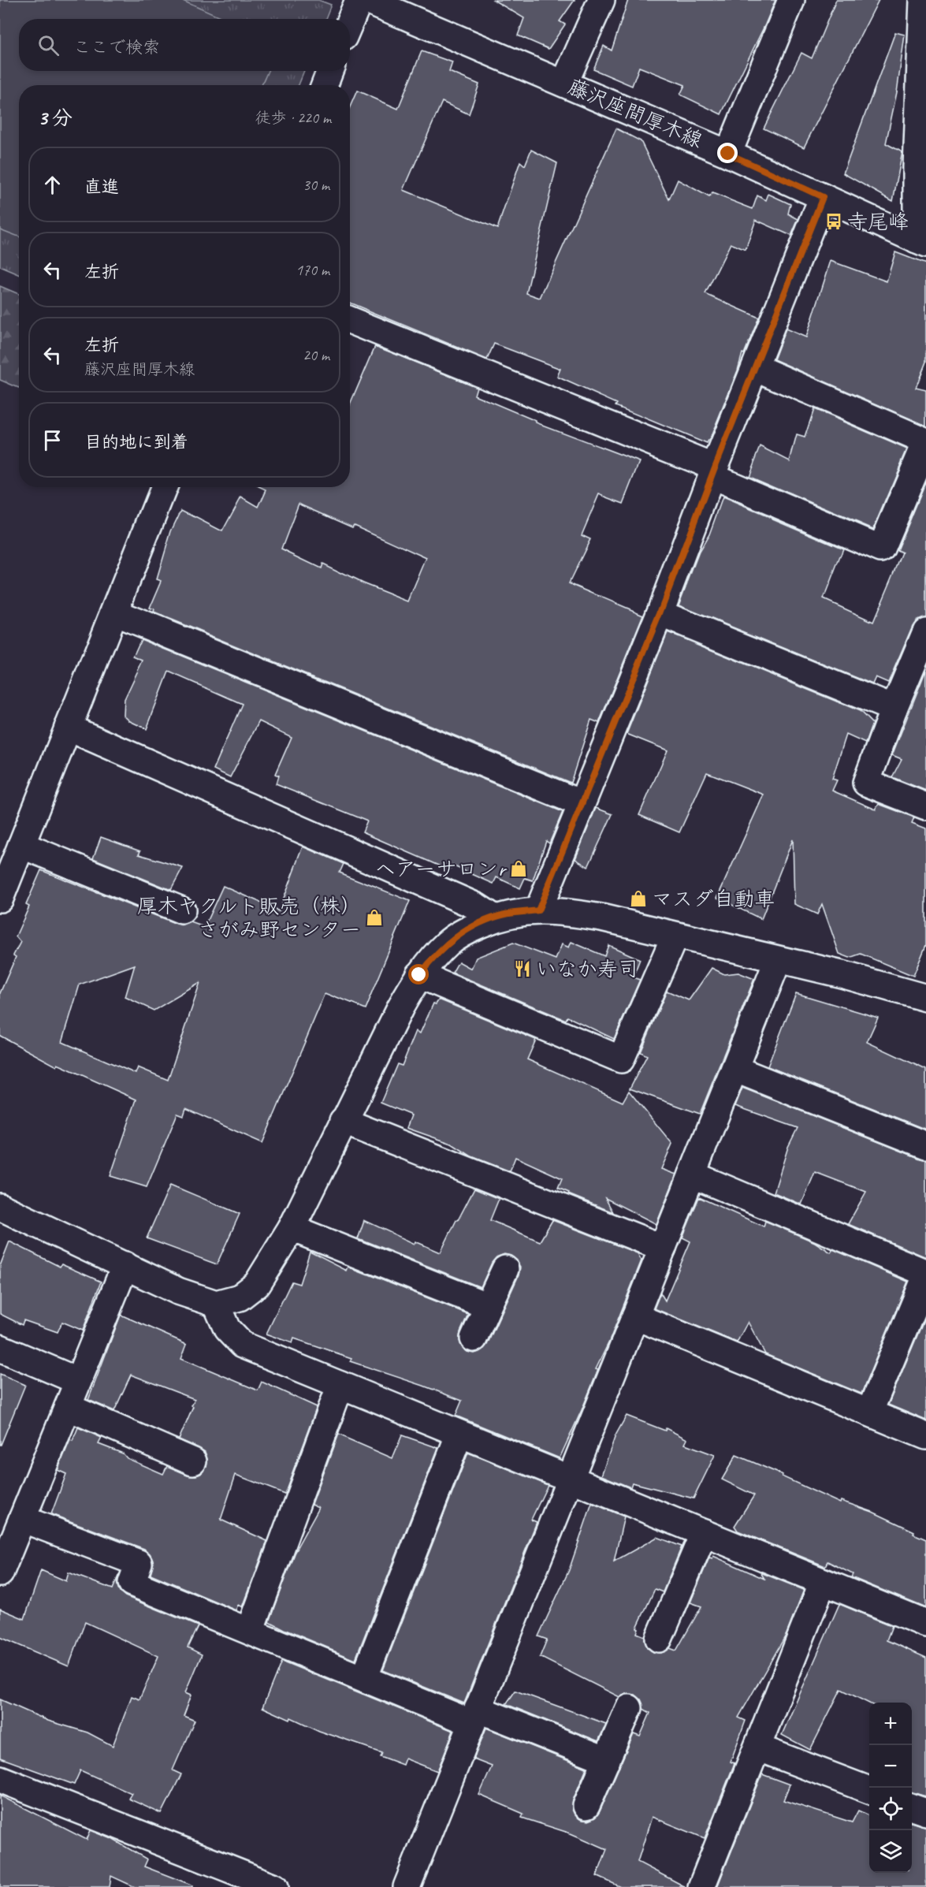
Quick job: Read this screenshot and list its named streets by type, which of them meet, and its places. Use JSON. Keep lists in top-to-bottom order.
{
  "streets": {
    "street": ["藤沢座間厚木線"]
  },
  "places": {
    "bus stop": ["寺尾峰"],
    "shop": ["ヘアーサロンr", "マスダ自動車", "厚木ヤクルト販売（株） さがみ野センター"],
    "restaurant": ["いなか寿司"]
  },
  "page": {
    "search": "ここで検索",
    "heading": ["3 分", "徒歩 · 220 m"],
    "list": [
      ["直進", "30 m"],
      ["左折", "170 m"],
      ["左折", "藤沢座間厚木線", "20 m"],
      "目的地に到着"
    ],
    "map_buttons": ["+", "−"]
  }
}
